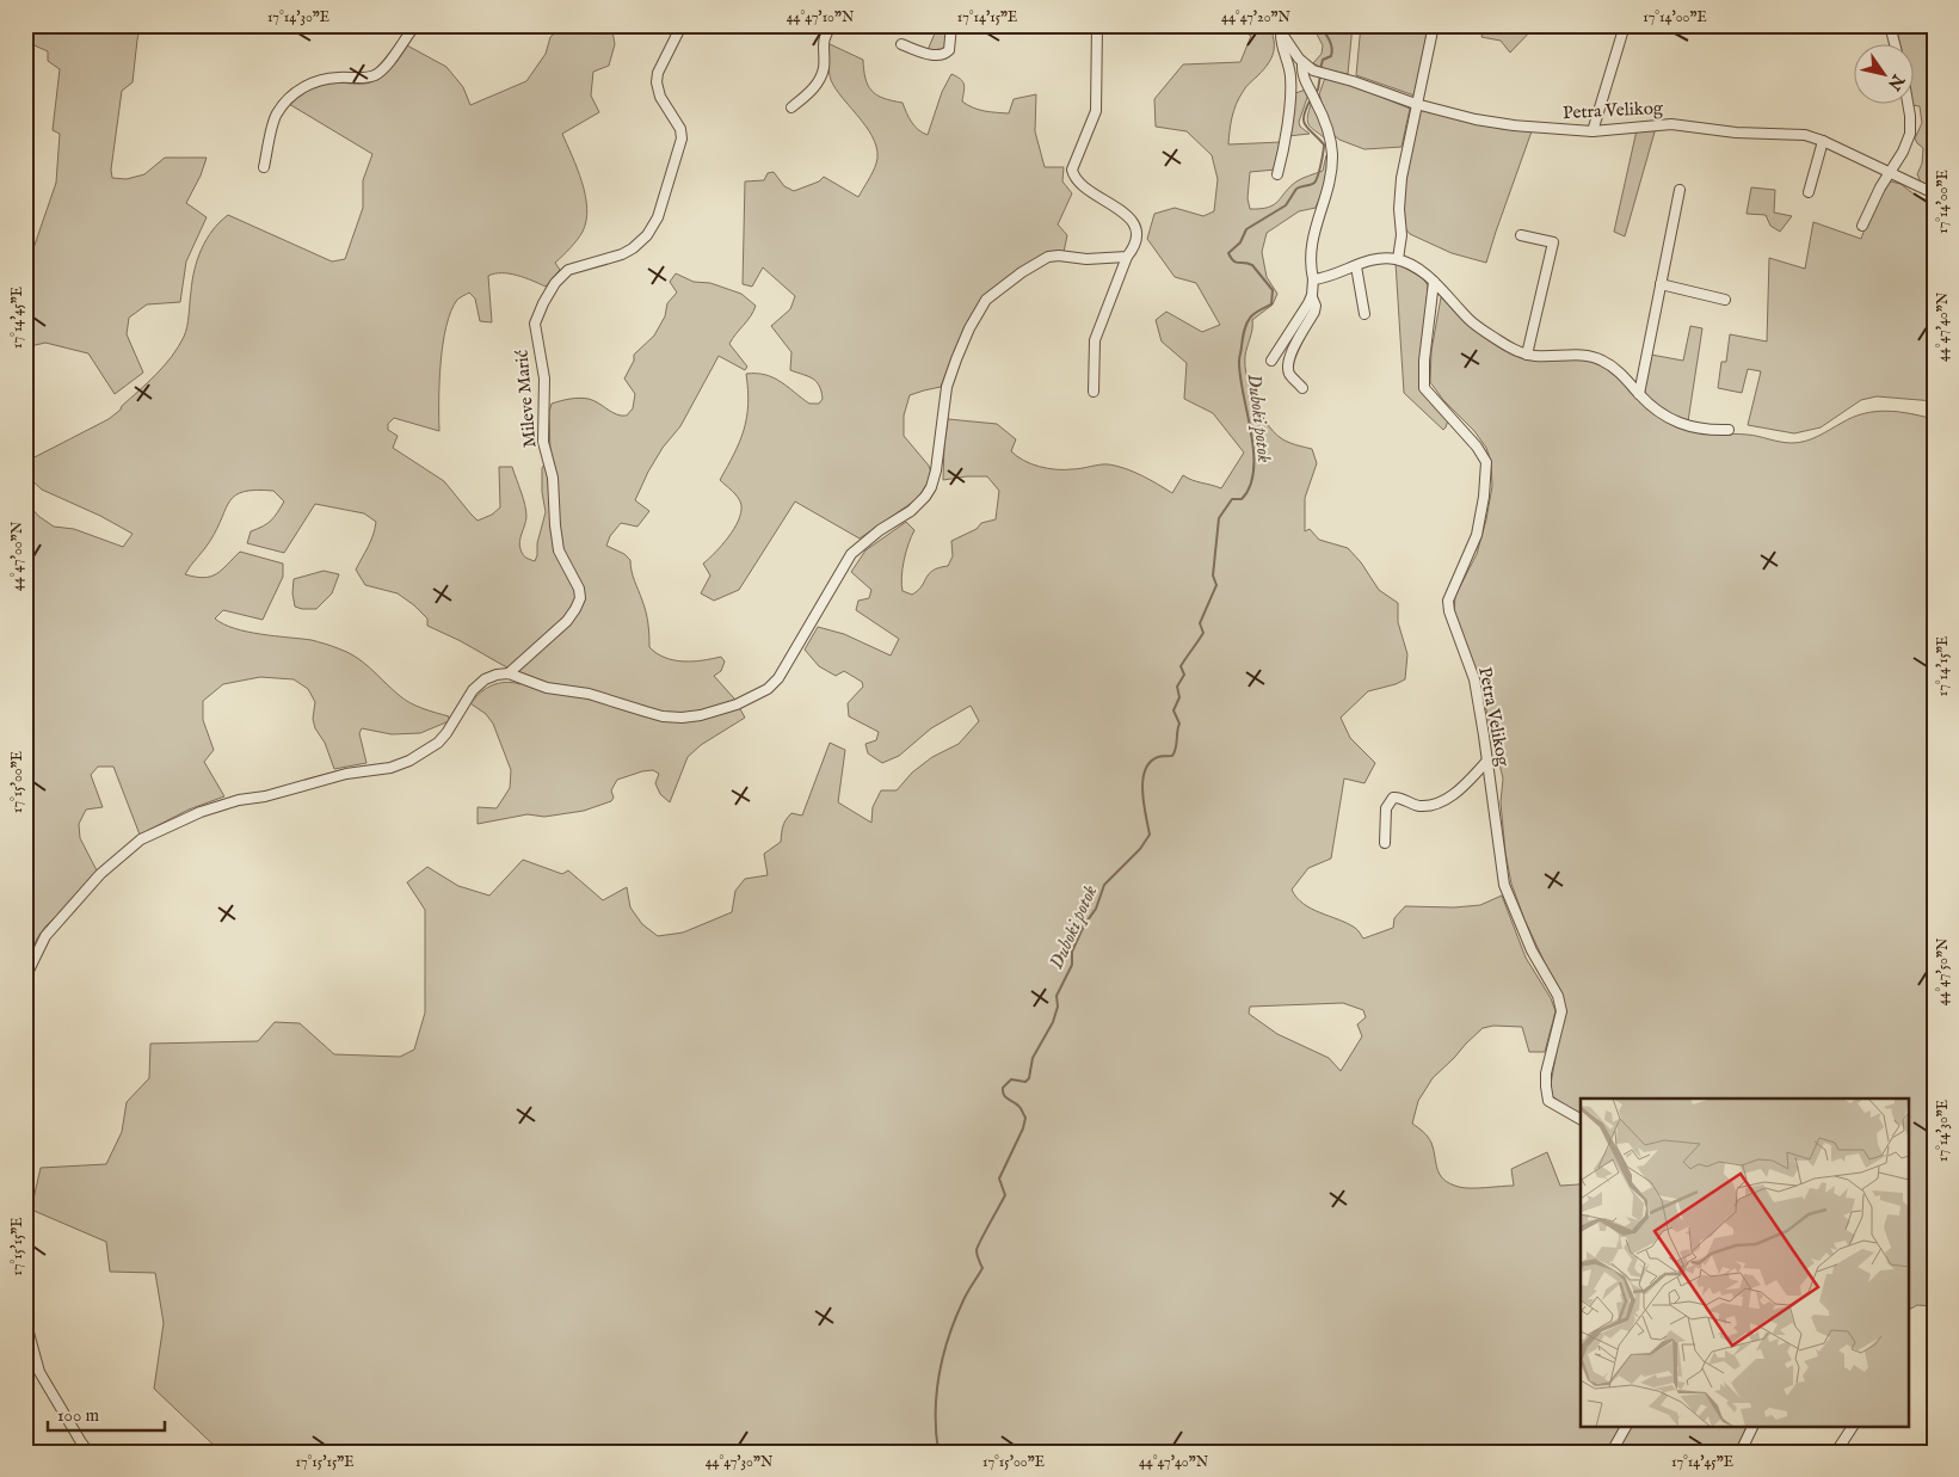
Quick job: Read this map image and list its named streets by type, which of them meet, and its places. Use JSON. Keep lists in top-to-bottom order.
{
  "streets": {
    "street": ["Petra Velikog", "Mileve Marić"]
  },
  "water": ["Duboki potok"],
  "scale_bar": "100 m",
  "north": "bottom right",
  "coordinates": [
    "17°14'30\"E",
    "44°47'10\"N",
    "17°14'15\"E",
    "44°47'20\"N",
    "17°14'00\"E",
    "17°14'45\"E",
    "44°47'40\"N",
    "44°47'00\"N",
    "17°15'00\"E",
    "44°47'50\"N",
    "17°15'15\"E",
    "44°47'30\"N"
  ]
}
